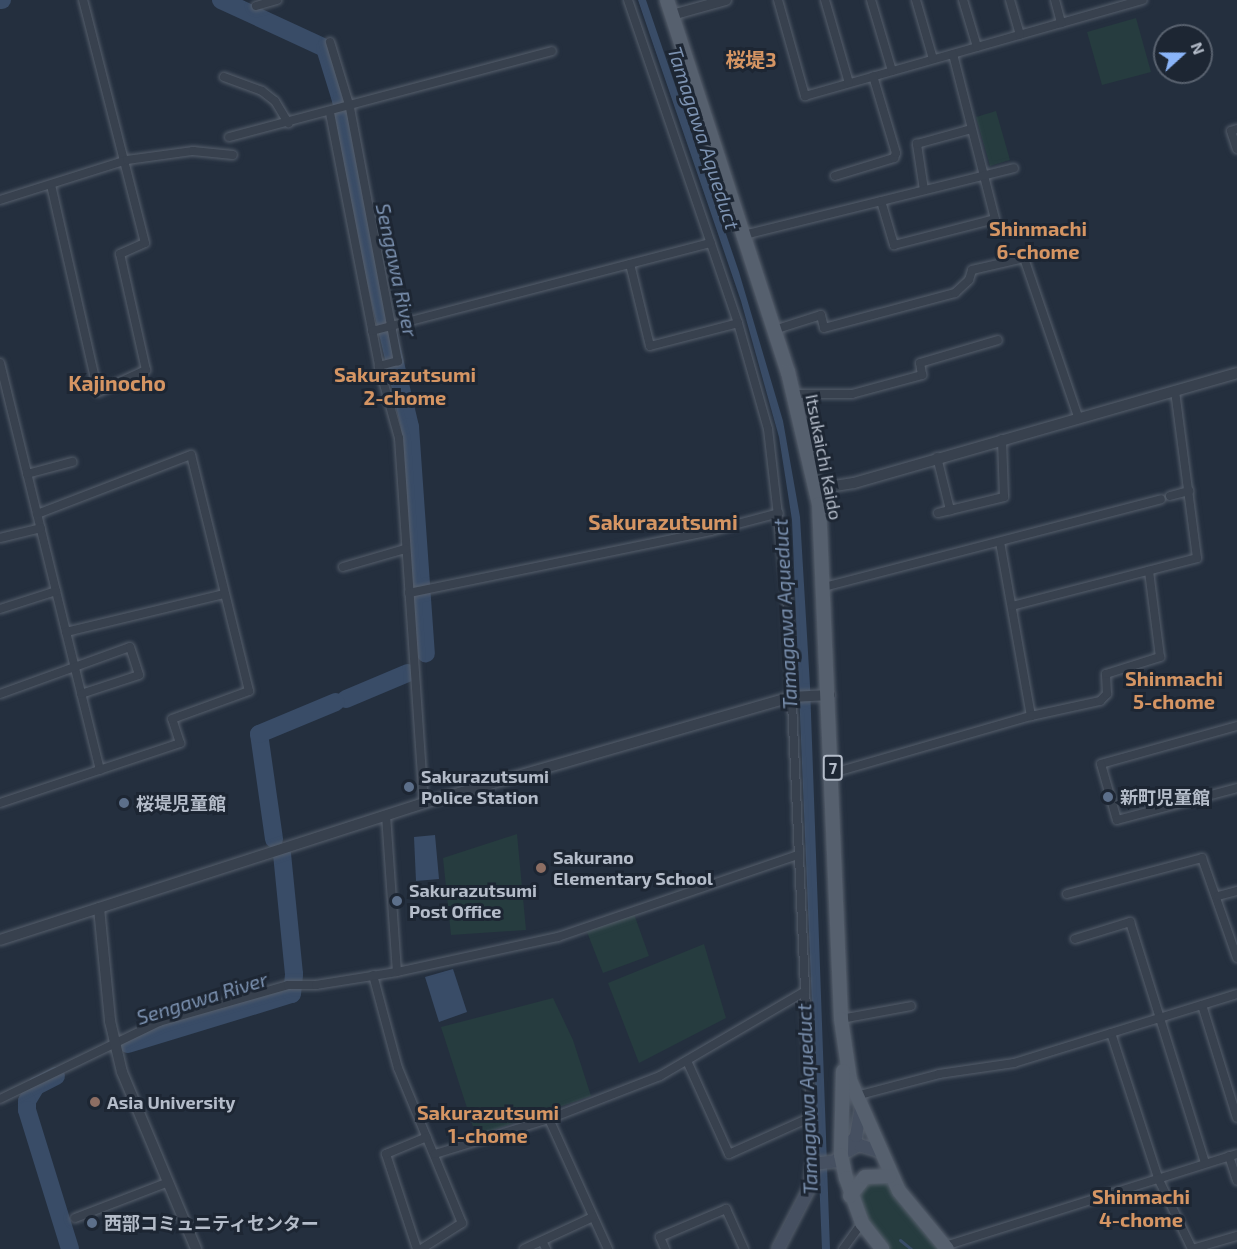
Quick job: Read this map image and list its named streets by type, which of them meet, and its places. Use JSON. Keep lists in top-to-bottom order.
{
  "streets": {
    "main road": ["Itsukaichi Kaido", "7"]
  },
  "districts": [
    "桜堤3",
    "Shinmachi 6-chome",
    "Sakurazutsumi 2-chome",
    "Kajinocho",
    "Sakurazutsumi",
    "Shinmachi 5-chome",
    "Sakurazutsumi 1-chome",
    "Shinmachi 4-chome"
  ],
  "water": ["Tamagawa Aqueduct", "Sengawa River"],
  "places": [
    "Sakurazutsumi Police Station",
    "新町児童館",
    "桜堤児童館",
    "Sakurano Elementary School",
    "Sakurazutsumi Post Office",
    "Asia University",
    "西部コミュニティセンター"
  ],
  "north": "right"
}
